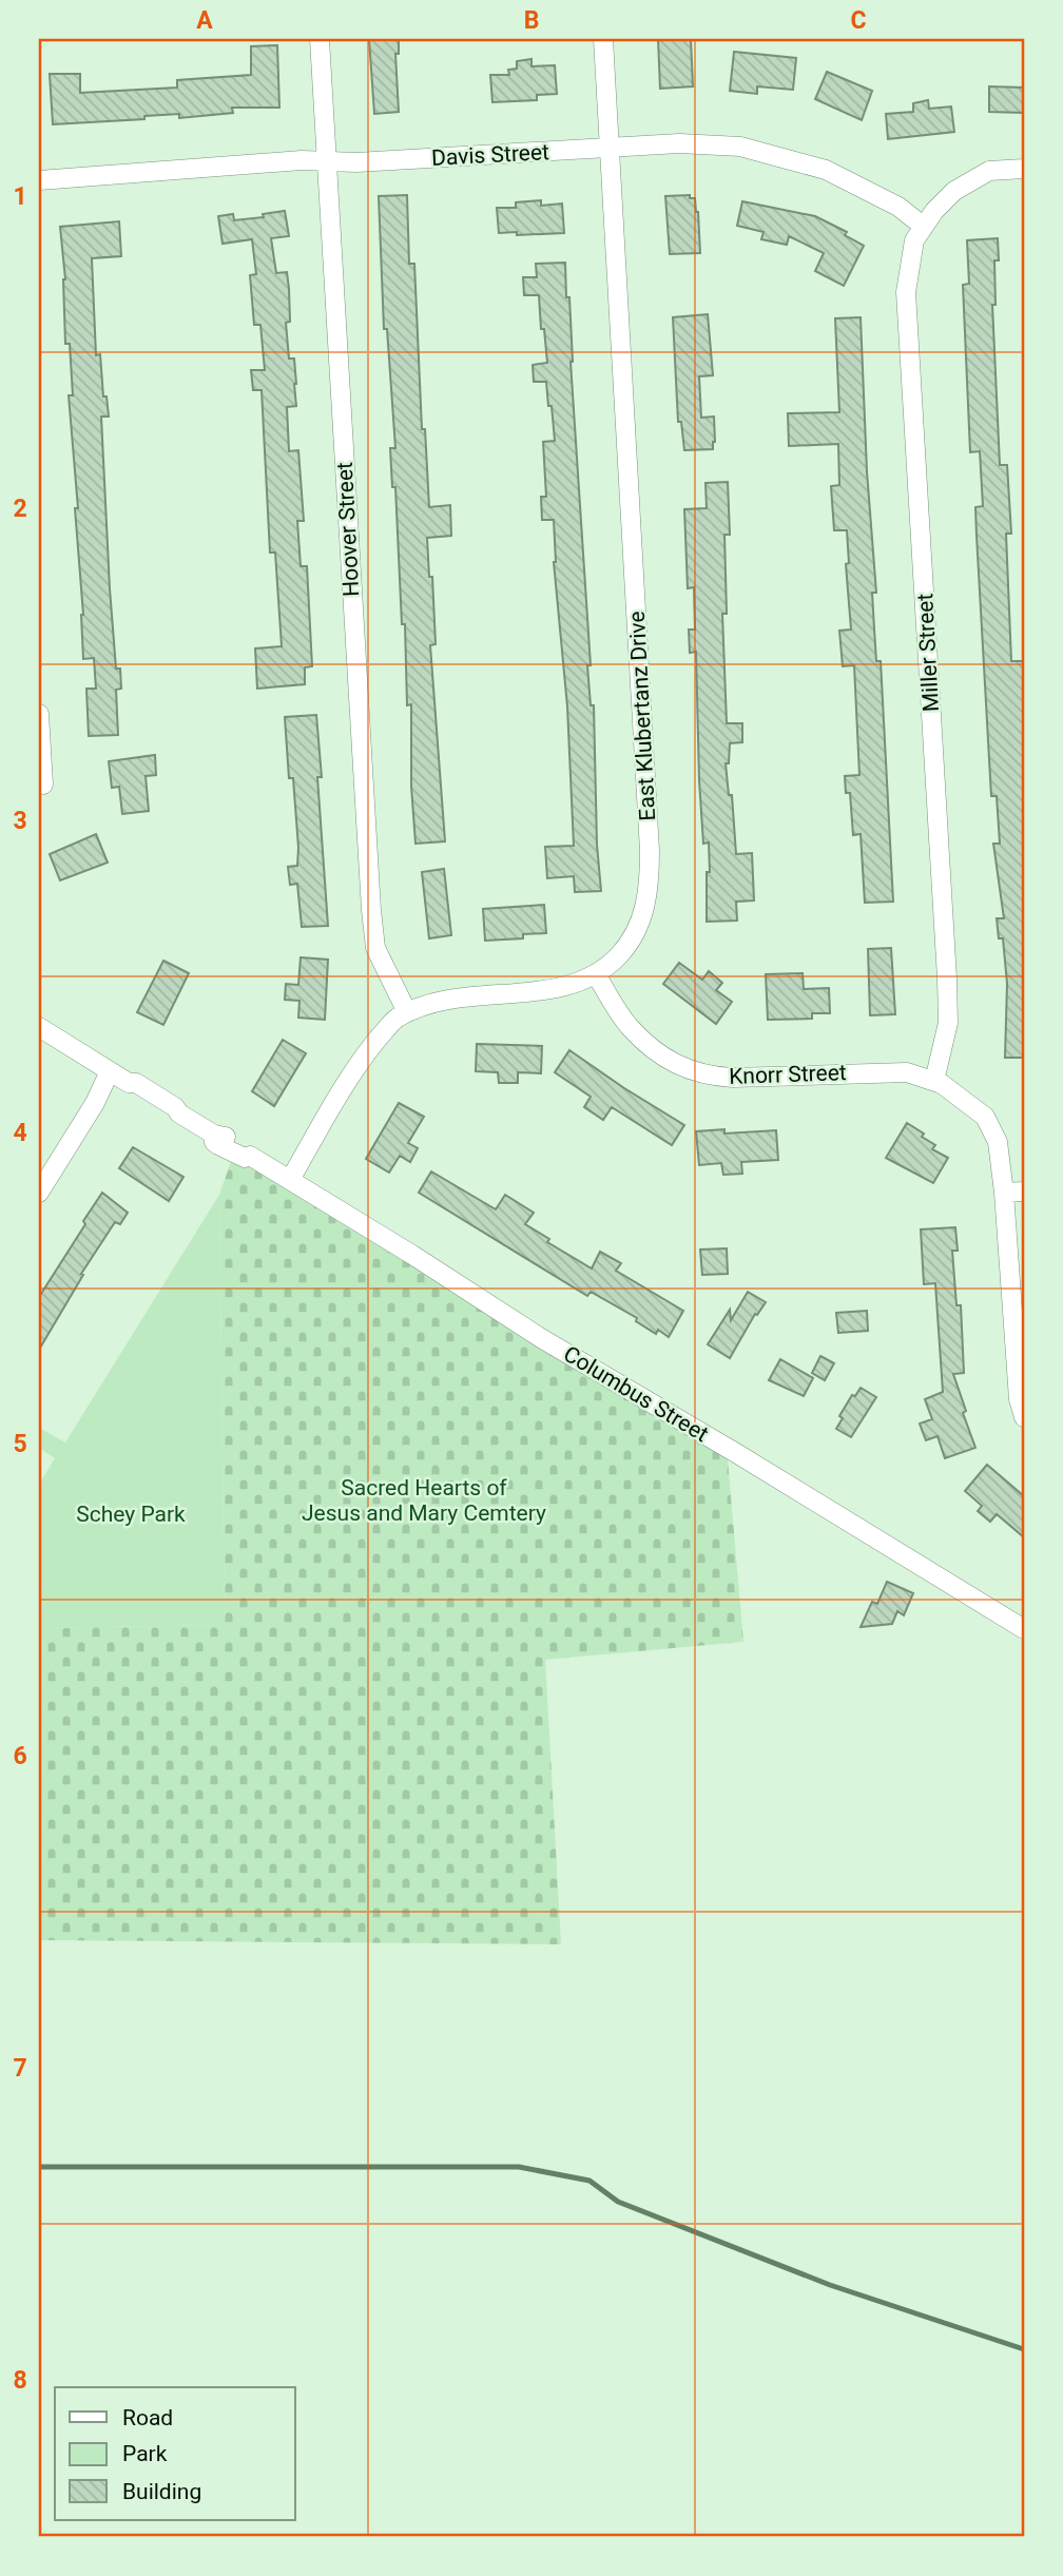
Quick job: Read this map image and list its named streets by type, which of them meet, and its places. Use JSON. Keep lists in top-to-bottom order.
{
  "streets": {
    "street": [
      "Davis Street",
      "Hoover Street",
      "Miller Street",
      "East Klubertanz Drive",
      "Knorr Street",
      "Columbus Street"
    ]
  },
  "crossings": [
    ["Davis Street", "Hoover Street"],
    ["Davis Street", "Miller Street"],
    ["Davis Street", "East Klubertanz Drive"],
    ["Hoover Street", "East Klubertanz Drive"],
    ["Miller Street", "Knorr Street"],
    ["East Klubertanz Drive", "Knorr Street"],
    ["East Klubertanz Drive", "Columbus Street"]
  ],
  "parks": ["Sacred Hearts of Jesus and Mary Cemtery", "Schey Park"],
  "legend": ["Road", "Park", "Building"],
  "grid": {
    "columns": ["A", "B", "C"],
    "rows": [
      "1",
      "2",
      "3",
      "4",
      "5",
      "6",
      "7",
      "8"
    ]
  }
}
